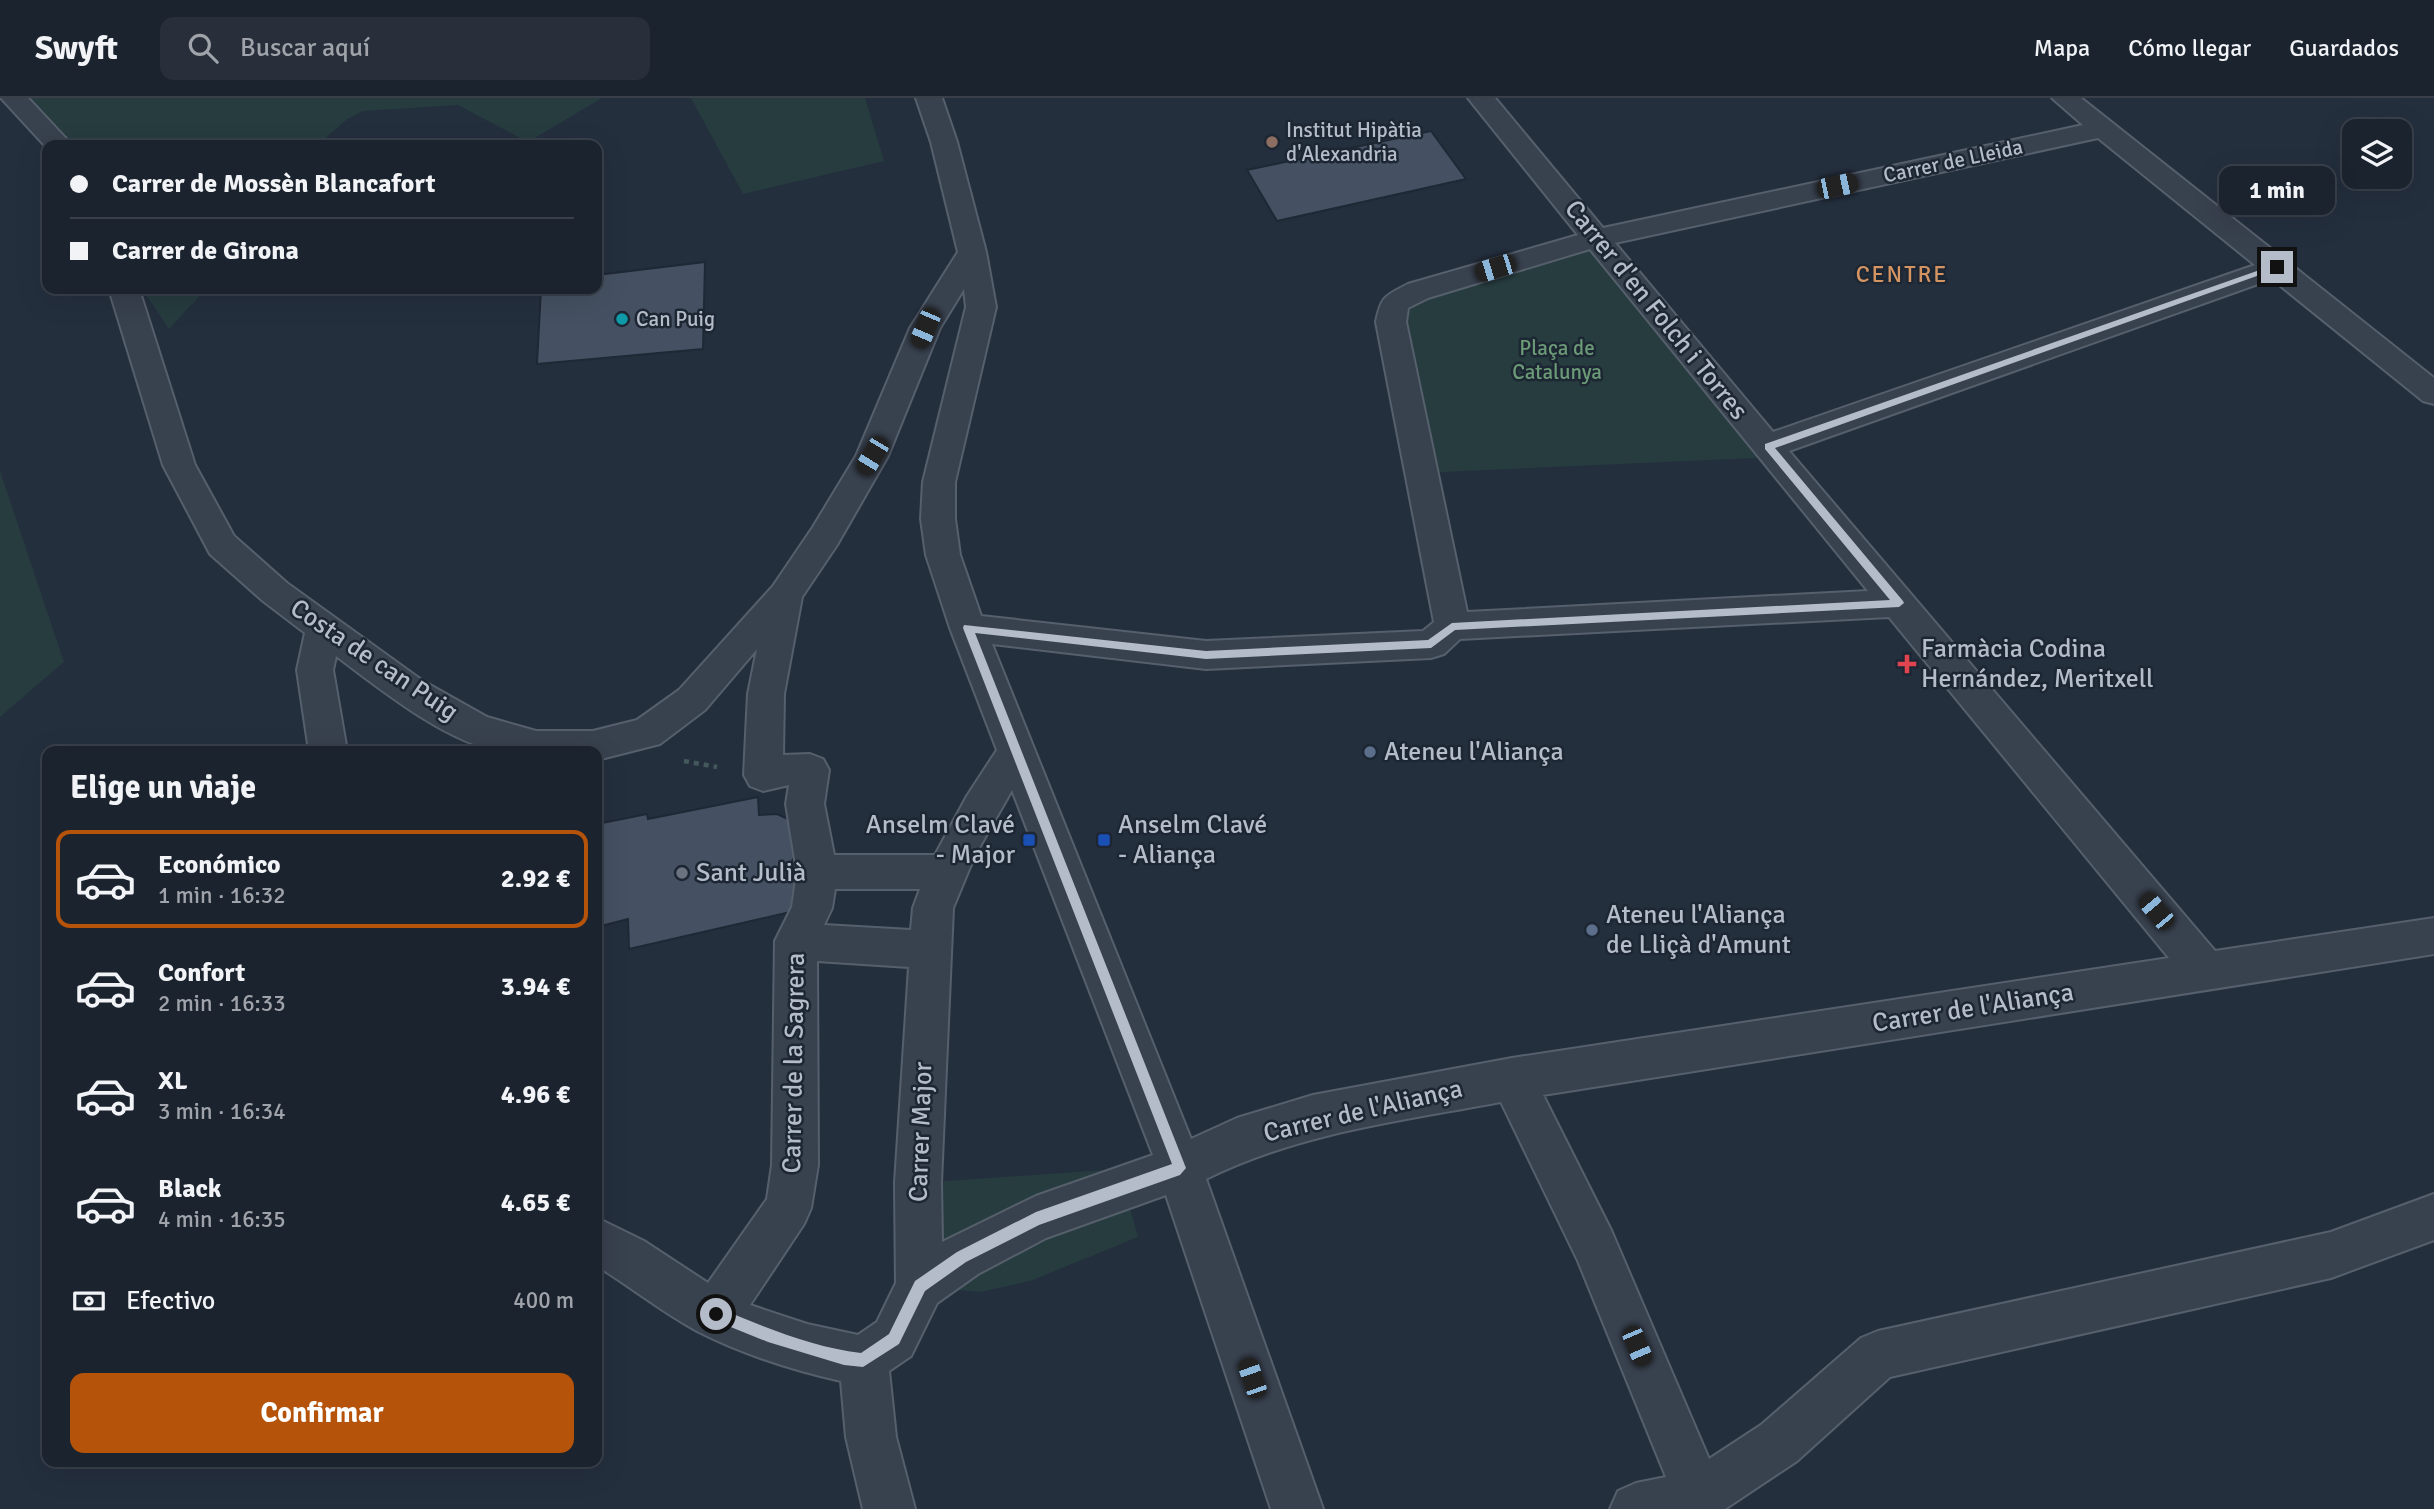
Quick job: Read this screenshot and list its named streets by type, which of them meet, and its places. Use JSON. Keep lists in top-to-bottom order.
{
  "streets": {
    "street": [
      "Carrer de Lleida",
      "Carrer d'en Folch i Torres",
      "Costa de can Puig",
      "Carrer de l'Aliança",
      "Carrer de la Sagrera",
      "Carrer Major"
    ]
  },
  "crossings": [
    ["Carrer de Lleida", "Carrer d'en Folch i Torres"],
    ["Carrer d'en Folch i Torres", "Carrer de l'Aliança"],
    ["Costa de can Puig", "Carrer de la Sagrera"],
    ["Carrer de l'Aliança", "Carrer Major"]
  ],
  "districts": ["CENTRE"],
  "parks": ["Plaça de Catalunya"],
  "places": {
    "other": [
      "Institut Hipàtia d'Alexandria",
      "Can Puig",
      "Ateneu l'Aliança",
      "Sant Julià",
      "Ateneu l'Aliança de Lliçà d'Amunt"
    ],
    "health": ["Farmàcia Codina Hernández, Meritxell"],
    "transit": ["Anselm Clavé - Major", "Anselm Clavé - Aliança"]
  },
  "page": {
    "header": "Swyft",
    "search": "Buscar aquí",
    "nav": ["Mapa", "Cómo llegar", "Guardados"],
    "banner": ["Carrer de Mossèn Blancafort", "Carrer de Girona"],
    "bubble": "1 min",
    "heading": "Elige un viaje",
    "list": [
      {
        "name": "Económico",
        "note": "1 min · 16:32",
        "value": "2.92 €"
      },
      {
        "name": "Confort",
        "note": "2 min · 16:33",
        "value": "3.94 €"
      },
      {
        "name": "XL",
        "note": "3 min · 16:34",
        "value": "4.96 €"
      },
      {
        "name": "Black",
        "note": "4 min · 16:35",
        "value": "4.65 €"
      }
    ],
    "pay": ["Efectivo", "400 m"],
    "buttons": "Confirmar"
  }
}
